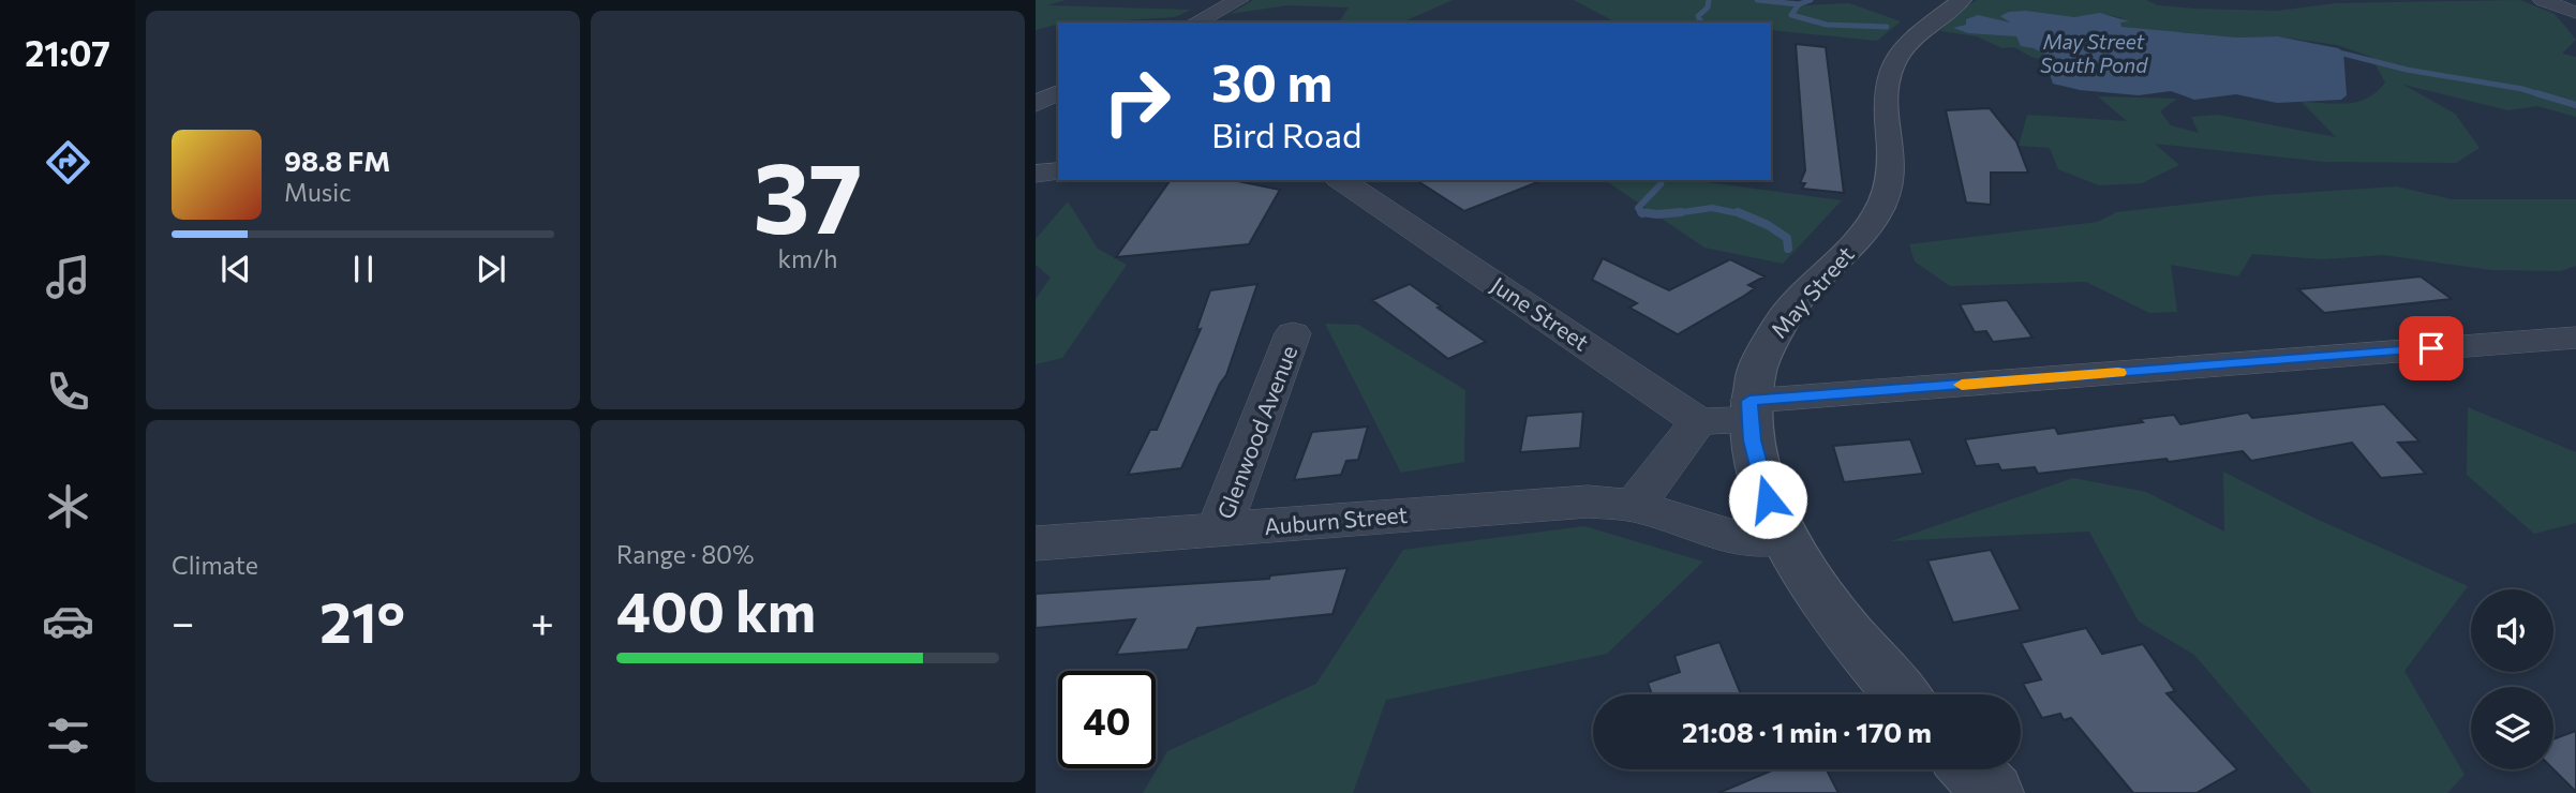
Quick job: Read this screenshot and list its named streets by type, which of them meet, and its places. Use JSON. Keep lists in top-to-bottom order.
{
  "streets": {
    "street": [
      "May Street",
      "June Street",
      "Glenwood Avenue",
      "Auburn Street"
    ]
  },
  "crossings": [
    ["May Street", "Auburn Street"],
    ["Glenwood Avenue", "Auburn Street"]
  ],
  "water": ["May Street South Pond"],
  "page": {
    "tabs": "21:07",
    "tile": [
      ["37", "km/h"],
      "Climate",
      ["Range · 80%", "400 km"]
    ],
    "turn": ["30 m", "Bird Road"],
    "song": ["98.8 FM", "Music"],
    "heat": ["−", "21°", "+"],
    "limit": "40",
    "trip": "21:08 · 1 min · 170 m"
  }
}
